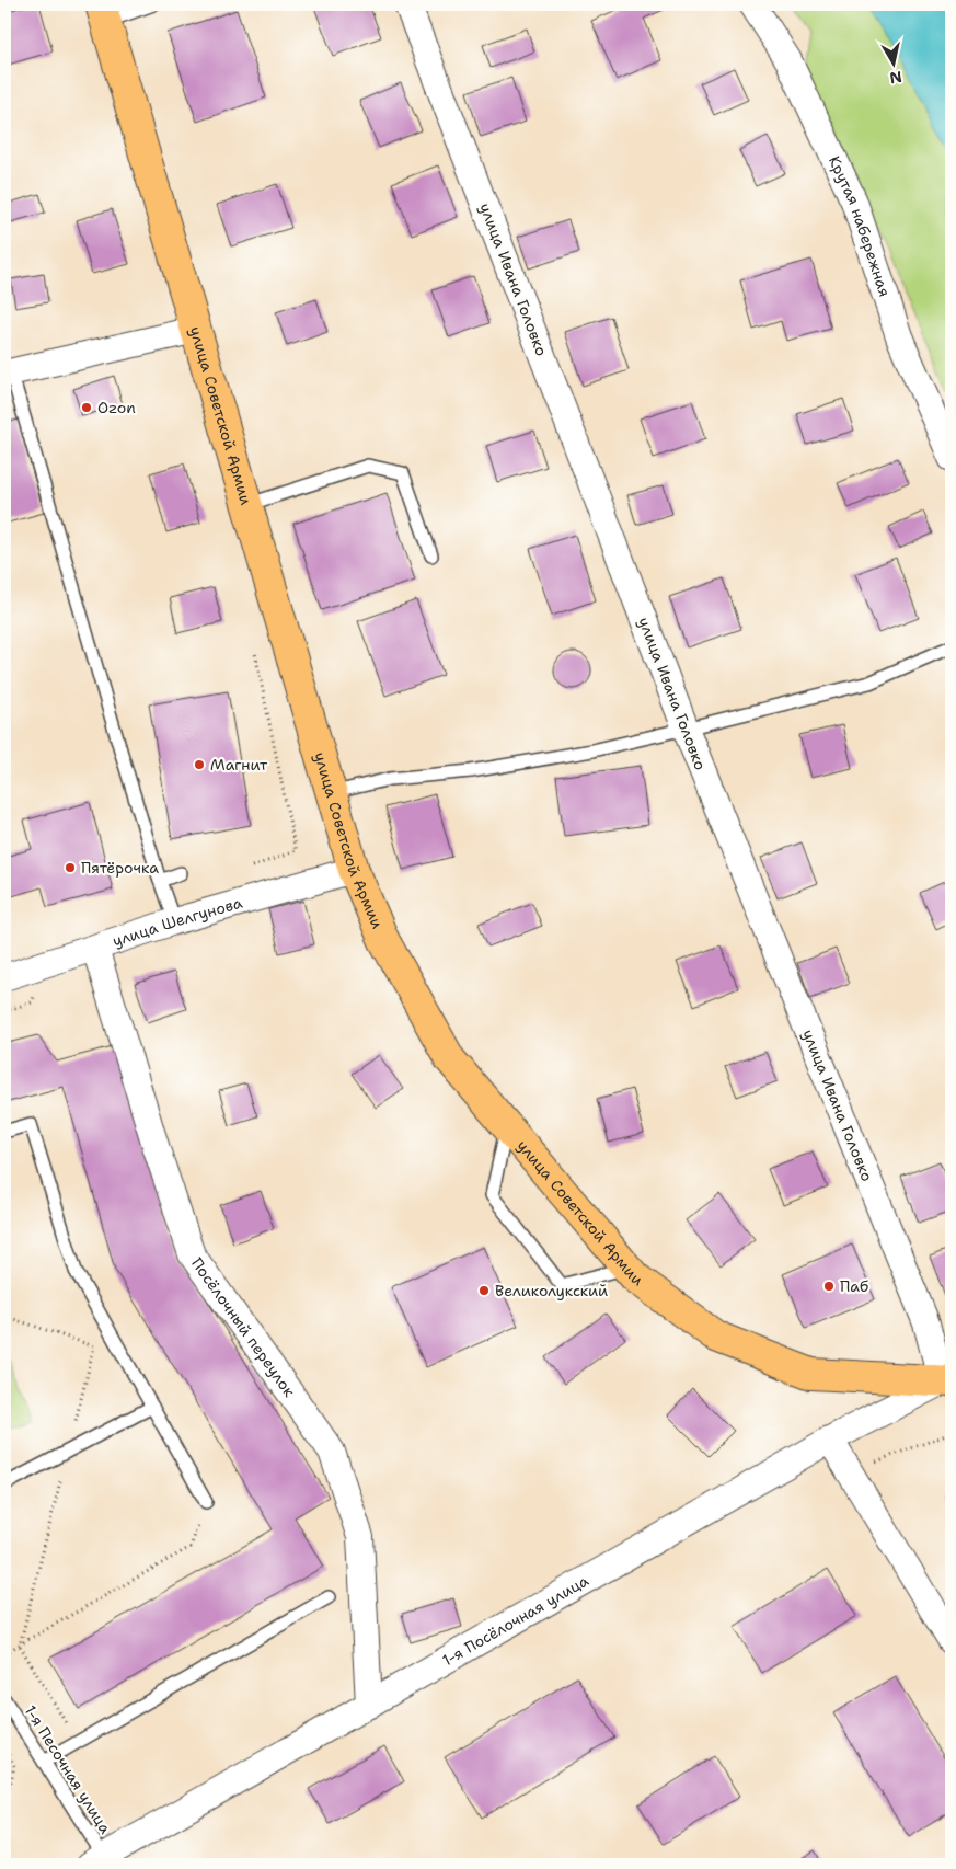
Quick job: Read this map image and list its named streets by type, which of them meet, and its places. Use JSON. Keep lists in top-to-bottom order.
{
  "streets": {
    "main road": ["улица Советской Армии"],
    "street": [
      "Крутая набережная",
      "улица Ивана Головко",
      "улица Шелгунова",
      "Посёлочный переулок",
      "1-я Посёлочная улица"
    ],
    "lane": ["1-я Песочная улица"]
  },
  "crossings": [
    ["улица Ивана Головко", "улица Советской Армии"],
    ["улица Ивана Головко", "1-я Посёлочная улица"],
    ["улица Советской Армии", "улица Шелгунова"],
    ["улица Советской Армии", "1-я Посёлочная улица"],
    ["улица Шелгунова", "Посёлочный переулок"],
    ["Посёлочный переулок", "1-я Посёлочная улица"],
    ["1-я Посёлочная улица", "1-я Песочная улица"]
  ],
  "places": [
    "Ozon",
    "Магнит",
    "Пятёрочка",
    "Паб",
    "Великолукский"
  ],
  "north": "bottom"
}
